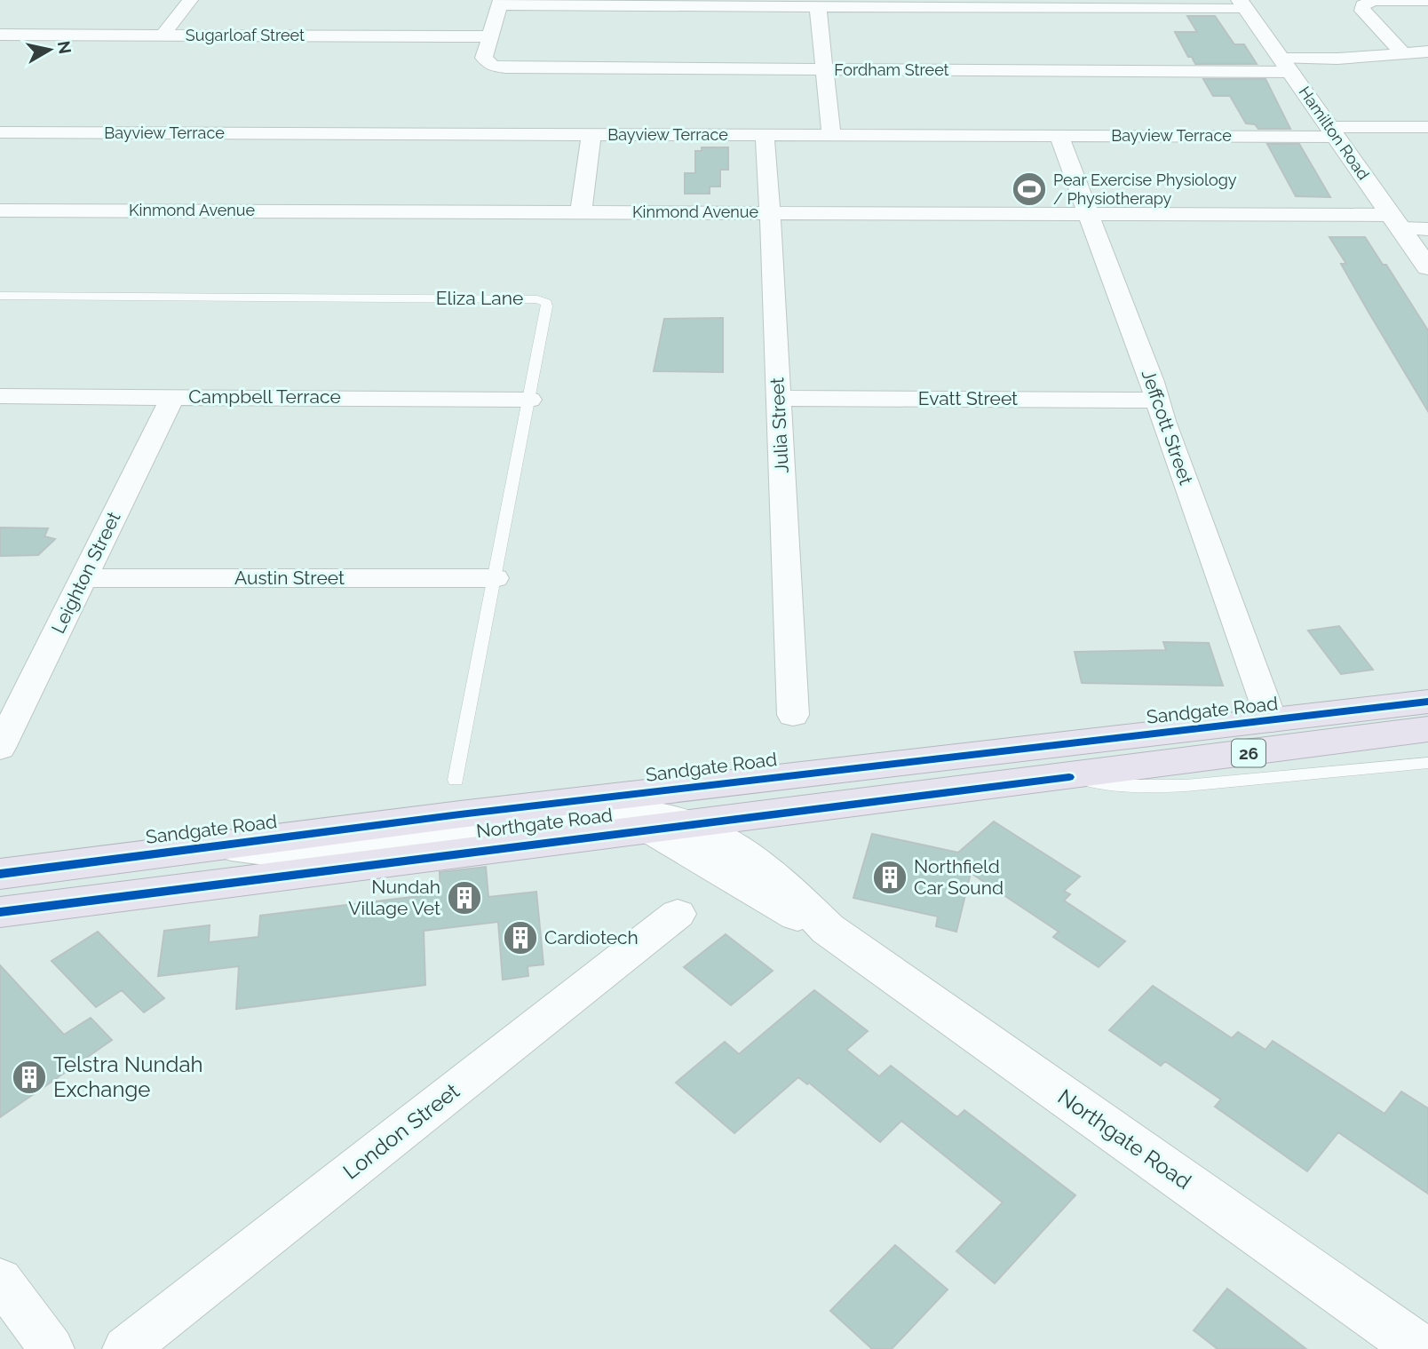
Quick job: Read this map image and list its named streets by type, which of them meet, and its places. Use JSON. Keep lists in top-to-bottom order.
{
  "streets": {
    "highway": ["Sandgate Road", "26"],
    "street": [
      "Sugarloaf Street",
      "Fordham Street",
      "Bayview Terrace",
      "Hamilton Road",
      "Kinmond Avenue",
      "Campbell Terrace",
      "Evatt Street",
      "Julia Street",
      "Jeffcott Street",
      "Leighton Street",
      "Austin Street",
      "Northgate Road",
      "London Street"
    ],
    "lane": ["Eliza Lane"]
  },
  "crossings": [
    ["Sugarloaf Street", "Fordham Street"],
    ["Fordham Street", "Hamilton Road"],
    ["Bayview Terrace", "Hamilton Road"],
    ["Bayview Terrace", "Julia Street"],
    ["Bayview Terrace", "Jeffcott Street"],
    ["Hamilton Road", "Kinmond Avenue"],
    ["Kinmond Avenue", "Julia Street"],
    ["Kinmond Avenue", "Jeffcott Street"],
    ["Eliza Lane", "Campbell Terrace"],
    ["Eliza Lane", "Austin Street"],
    ["Campbell Terrace", "Leighton Street"],
    ["Evatt Street", "Julia Street"],
    ["Evatt Street", "Jeffcott Street"],
    ["Jeffcott Street", "Sandgate Road"],
    ["Leighton Street", "Austin Street"],
    ["Sandgate Road", "Northgate Road"],
    ["26", "Northgate Road"]
  ],
  "places": {
    "sports": ["Pear Exercise Physiology / Physiotherapy"],
    "building": [
      "Northfield Car Sound",
      "Nundah Village Vet",
      "Cardiotech",
      "Telstra Nundah Exchange"
    ]
  },
  "north": "right"
}
